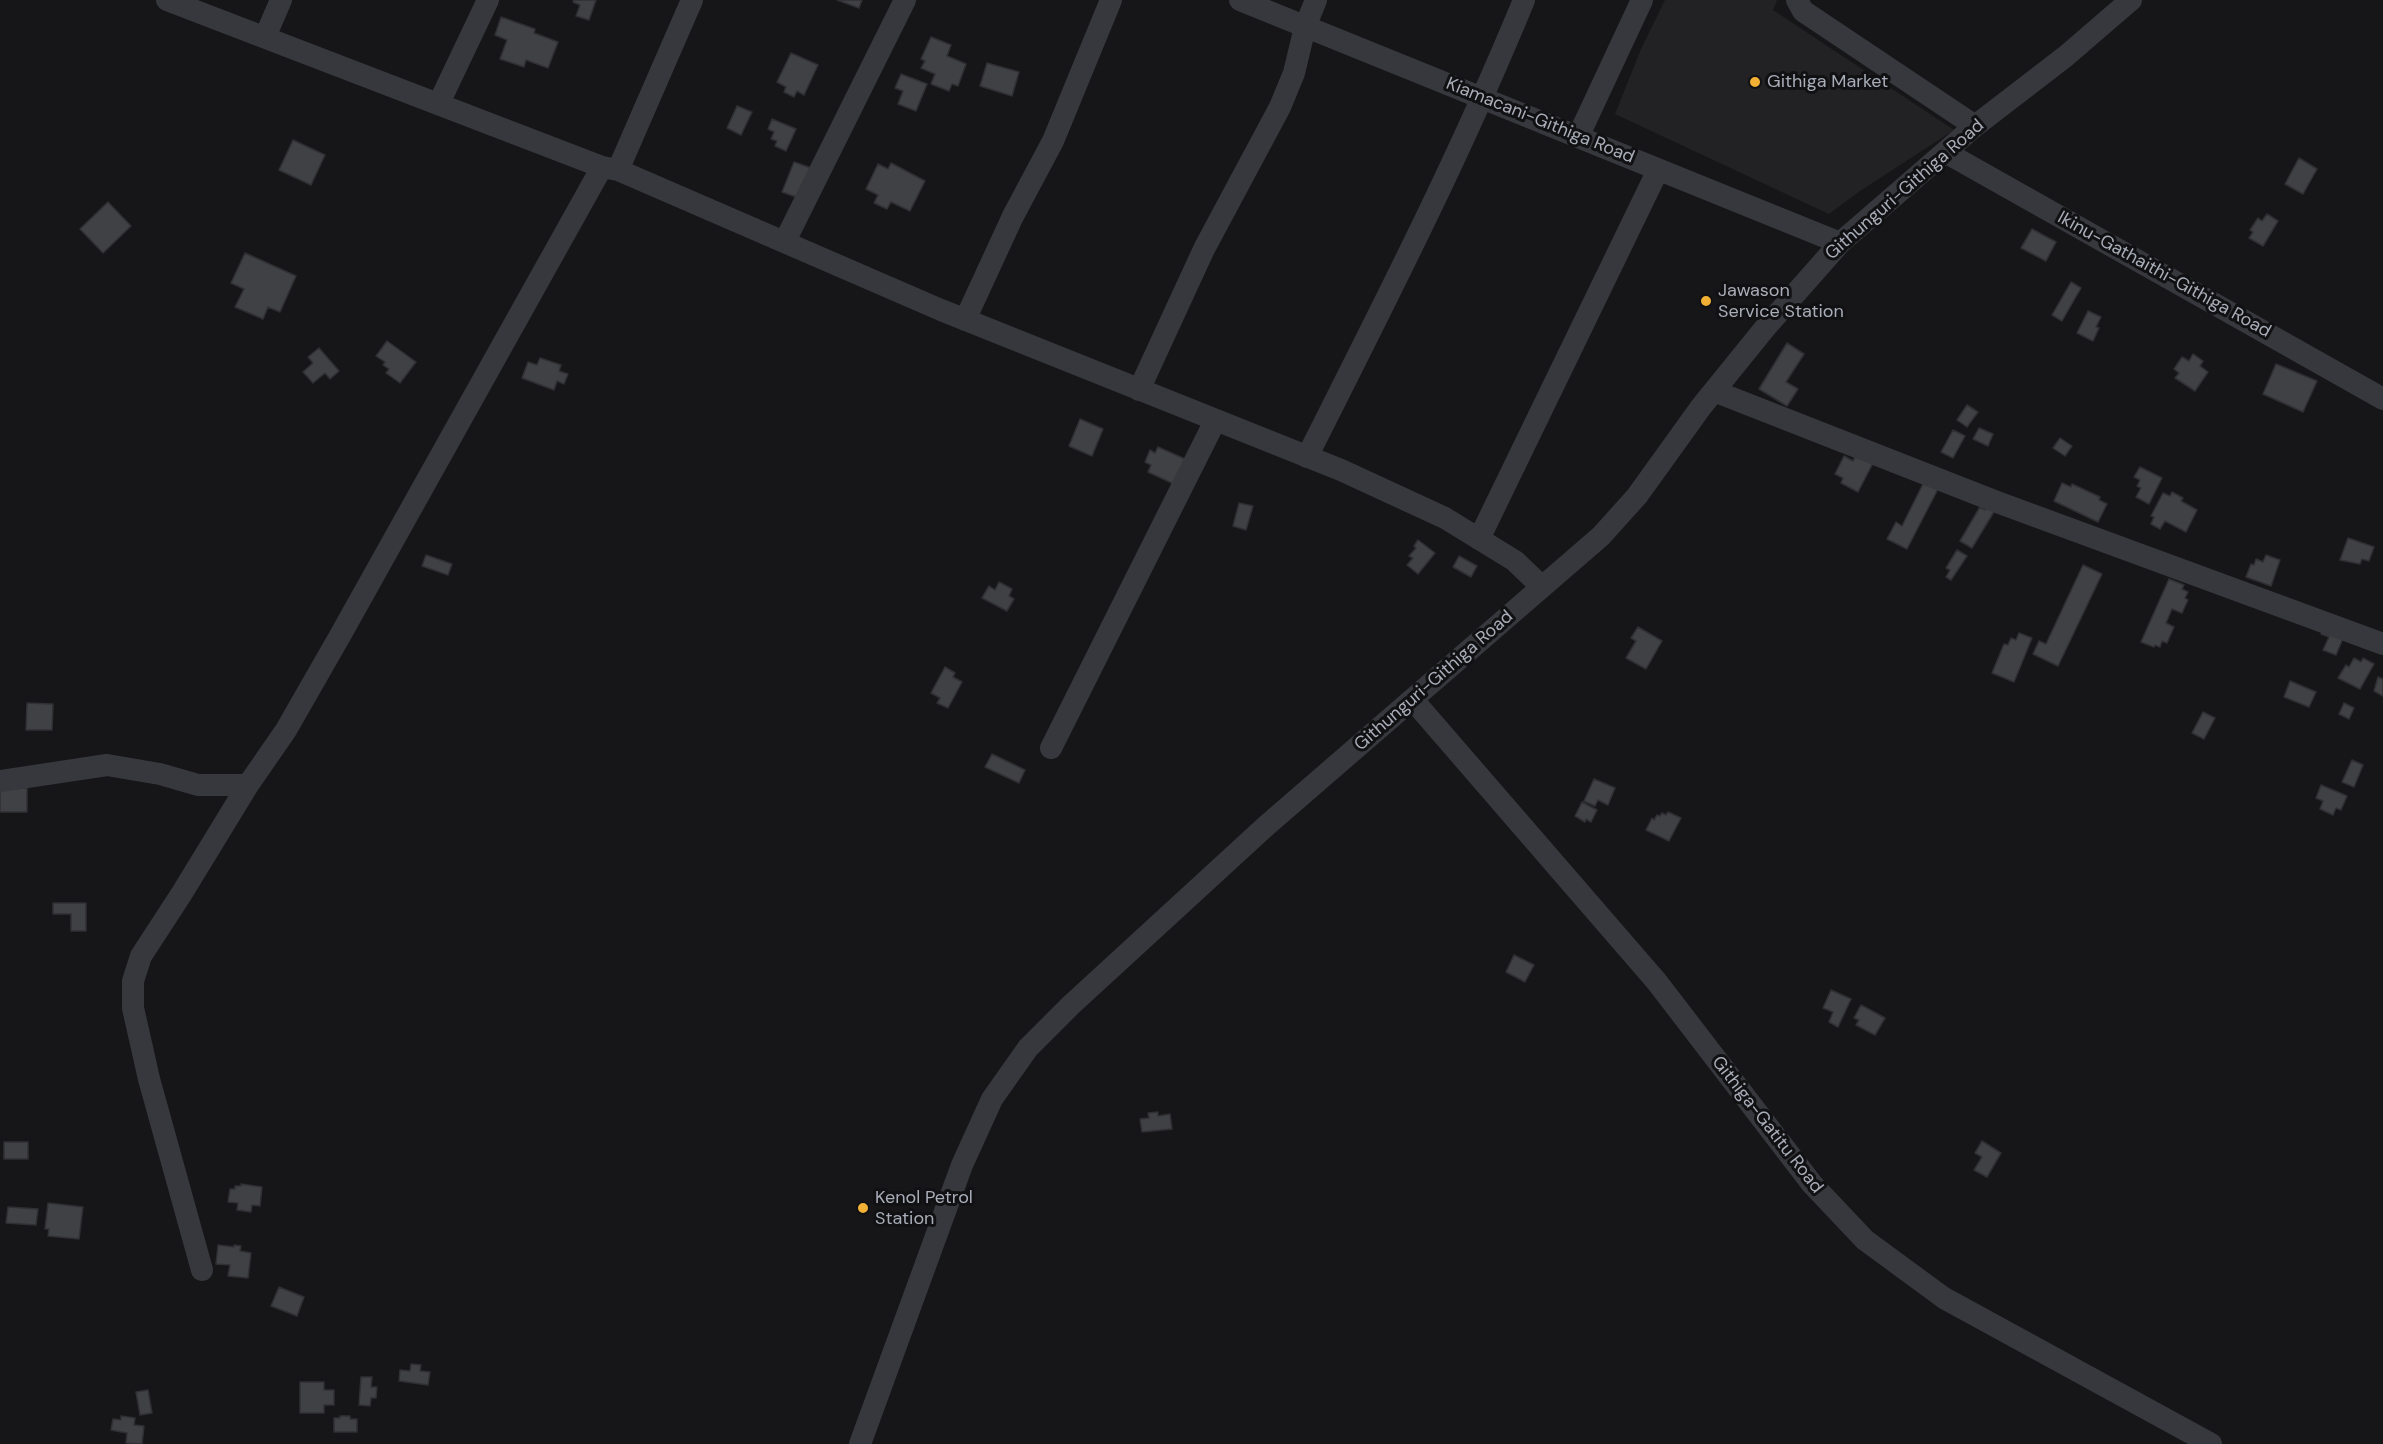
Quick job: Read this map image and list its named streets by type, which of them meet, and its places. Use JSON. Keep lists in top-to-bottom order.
{
  "streets": {
    "street": [
      "Kiamacani-Githiga Road",
      "Githunguri-Githiga Road",
      "Ikinu-Gathaithi-Githiga Road",
      "Githiga-Gatitu Road"
    ]
  },
  "crossings": [
    ["Kiamacani-Githiga Road", "Githunguri-Githiga Road"],
    ["Githunguri-Githiga Road", "Ikinu-Gathaithi-Githiga Road"],
    ["Githunguri-Githiga Road", "Githiga-Gatitu Road"]
  ],
  "places": ["Githiga Market", "Jawason Service Station", "Kenol Petrol Station"]
}
